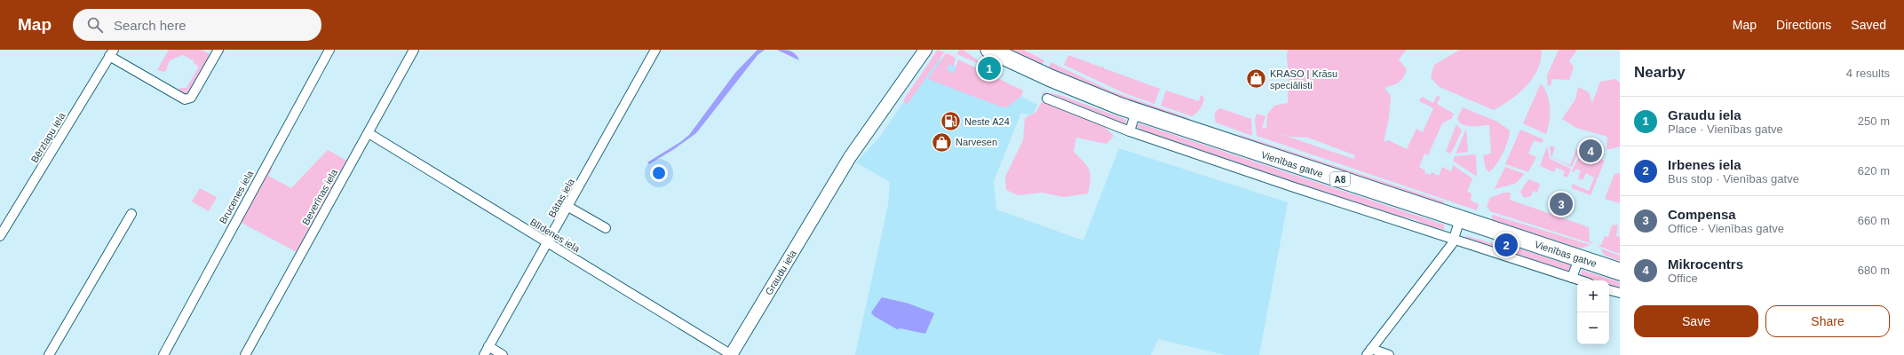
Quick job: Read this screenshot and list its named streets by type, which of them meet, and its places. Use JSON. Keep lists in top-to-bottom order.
{
  "streets": {
    "highway": ["Vienības gatve", "A8"],
    "main road": ["Graudu iela"],
    "street": [
      "Bērzlapu iela",
      "Brucenes iela",
      "Beverīnas iela",
      "Bātas iela",
      "Blīdenes iela"
    ]
  },
  "crossings": [
    ["Beverīnas iela", "Blīdenes iela"],
    ["Bātas iela", "Blīdenes iela"],
    ["Blīdenes iela", "Graudu iela"]
  ],
  "places": {
    "shop": ["KRASO | Krāsu speciālisti", "Narvesen"],
    "fuel station": ["Neste A24"]
  },
  "page": {
    "header": "Map",
    "search": "Search here",
    "nav": ["Map", "Directions", "Saved"],
    "heading": ["Nearby", "4 results"],
    "pins": [
      "1",
      "4",
      "3",
      "2"
    ],
    "list": [
      {
        "mark": "1",
        "name": "Graudu iela",
        "note": "Place · Vienības gatve",
        "value": "250 m"
      },
      {
        "mark": "2",
        "name": "Irbenes iela",
        "note": "Bus stop · Vienības gatve",
        "value": "620 m"
      },
      {
        "mark": "3",
        "name": "Compensa",
        "note": "Office · Vienības gatve",
        "value": "660 m"
      },
      {
        "mark": "4",
        "name": "Mikrocentrs",
        "note": "Office",
        "value": "680 m"
      }
    ],
    "map_buttons": ["+", "−"],
    "buttons": ["Save", "Share"]
  }
}
